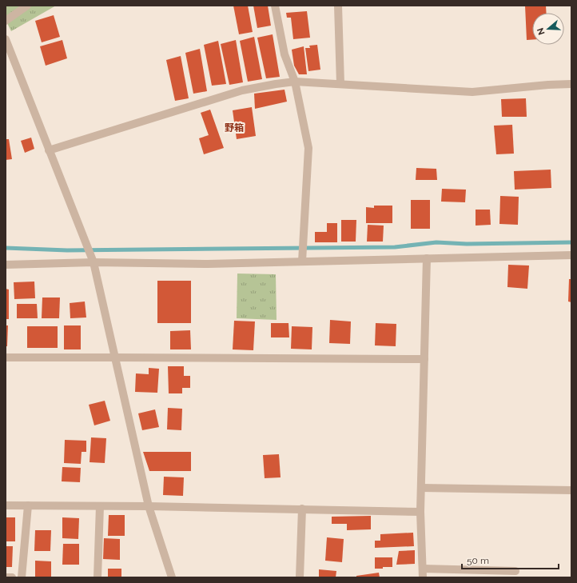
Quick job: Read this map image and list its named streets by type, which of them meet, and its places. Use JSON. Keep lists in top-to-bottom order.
{
  "districts": ["野箱"],
  "scale_bar": "50 m",
  "north": "left"
}
